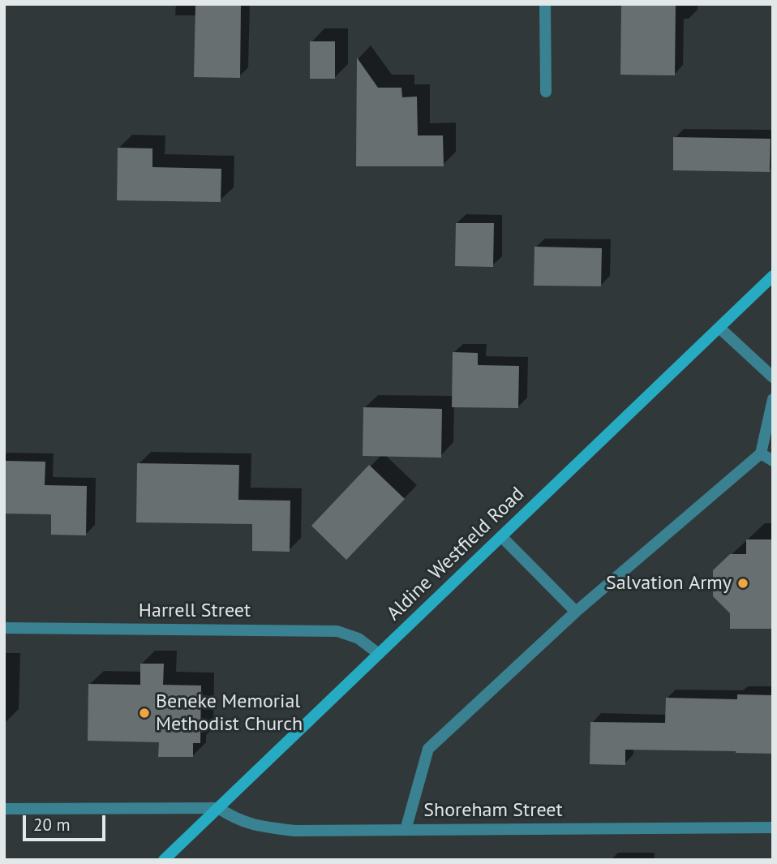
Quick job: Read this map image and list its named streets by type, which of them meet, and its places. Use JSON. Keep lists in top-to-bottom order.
{
  "streets": {
    "main road": ["Aldine Westfield Road"],
    "street": ["Harrell Street", "Shoreham Street"]
  },
  "crossings": [
    ["Aldine Westfield Road", "Harrell Street"],
    ["Aldine Westfield Road", "Shoreham Street"]
  ],
  "places": ["Salvation Army", "Beneke Memorial Methodist Church"],
  "scale_bar": "20 m"
}
